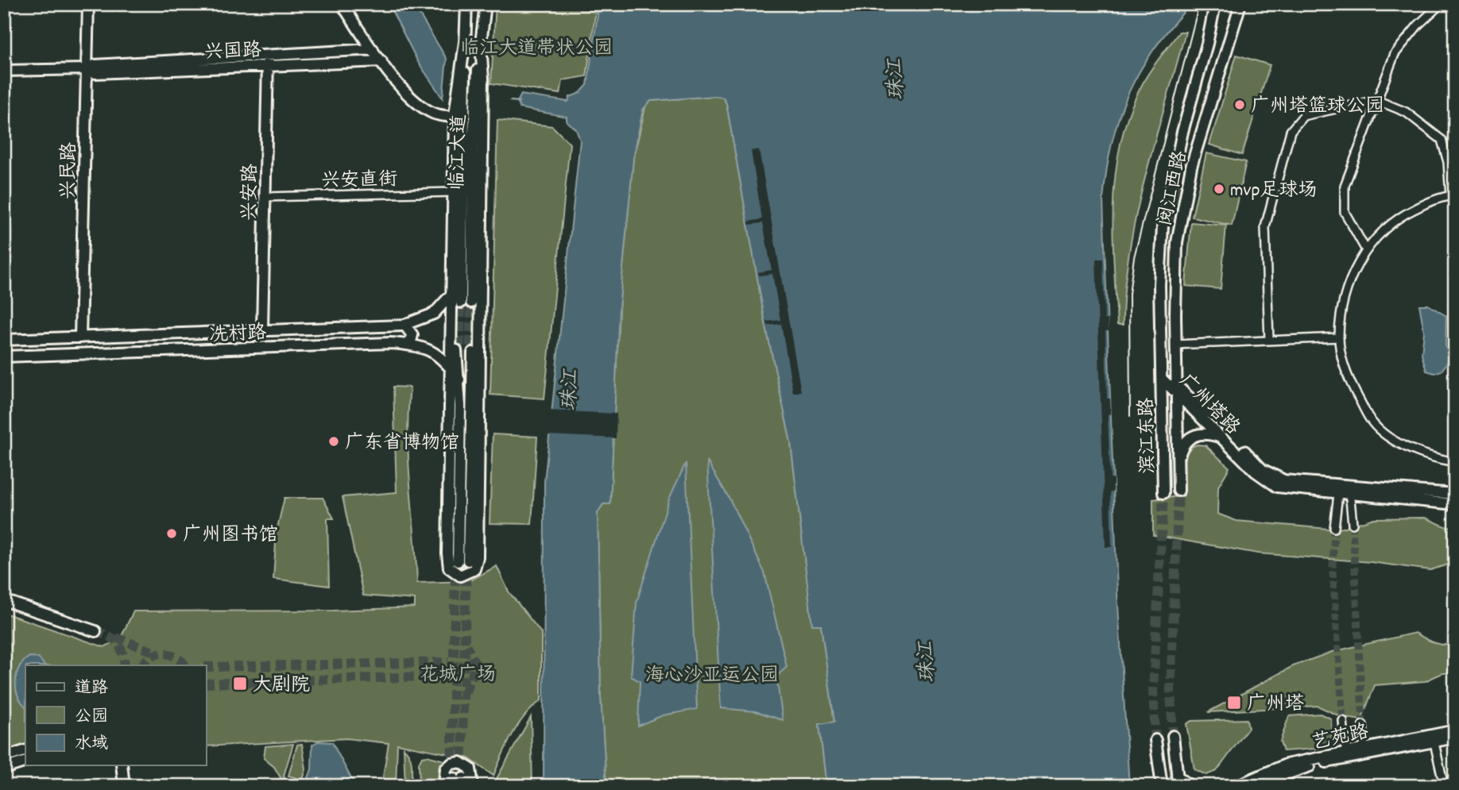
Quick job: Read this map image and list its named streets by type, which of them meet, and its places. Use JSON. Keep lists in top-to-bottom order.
{
  "streets": {
    "main road": [
      "兴国路",
      "临江大道",
      "兴民路",
      "阅江西路",
      "兴安路",
      "冼村路",
      "广州塔路",
      "滨江东路",
      "艺苑路"
    ],
    "street": ["兴安直街"]
  },
  "crossings": [
    ["兴国路", "兴民路"],
    ["兴国路", "兴安路"],
    ["兴民路", "冼村路"],
    ["兴安直街", "兴安路"],
    ["阅江西路", "广州塔路"],
    ["阅江西路", "滨江东路"],
    ["兴安路", "冼村路"],
    ["广州塔路", "滨江东路"]
  ],
  "water": ["珠江"],
  "parks": ["临江大道带状公园", "花城广场", "海心沙亚运公园"],
  "places": {
    "other": [
      "广州塔篮球公园",
      "mvp足球场",
      "广东省博物馆",
      "广州图书馆"
    ],
    "transit": ["大剧院", "广州塔"]
  },
  "legend": ["道路", "公园", "水域"]
}
